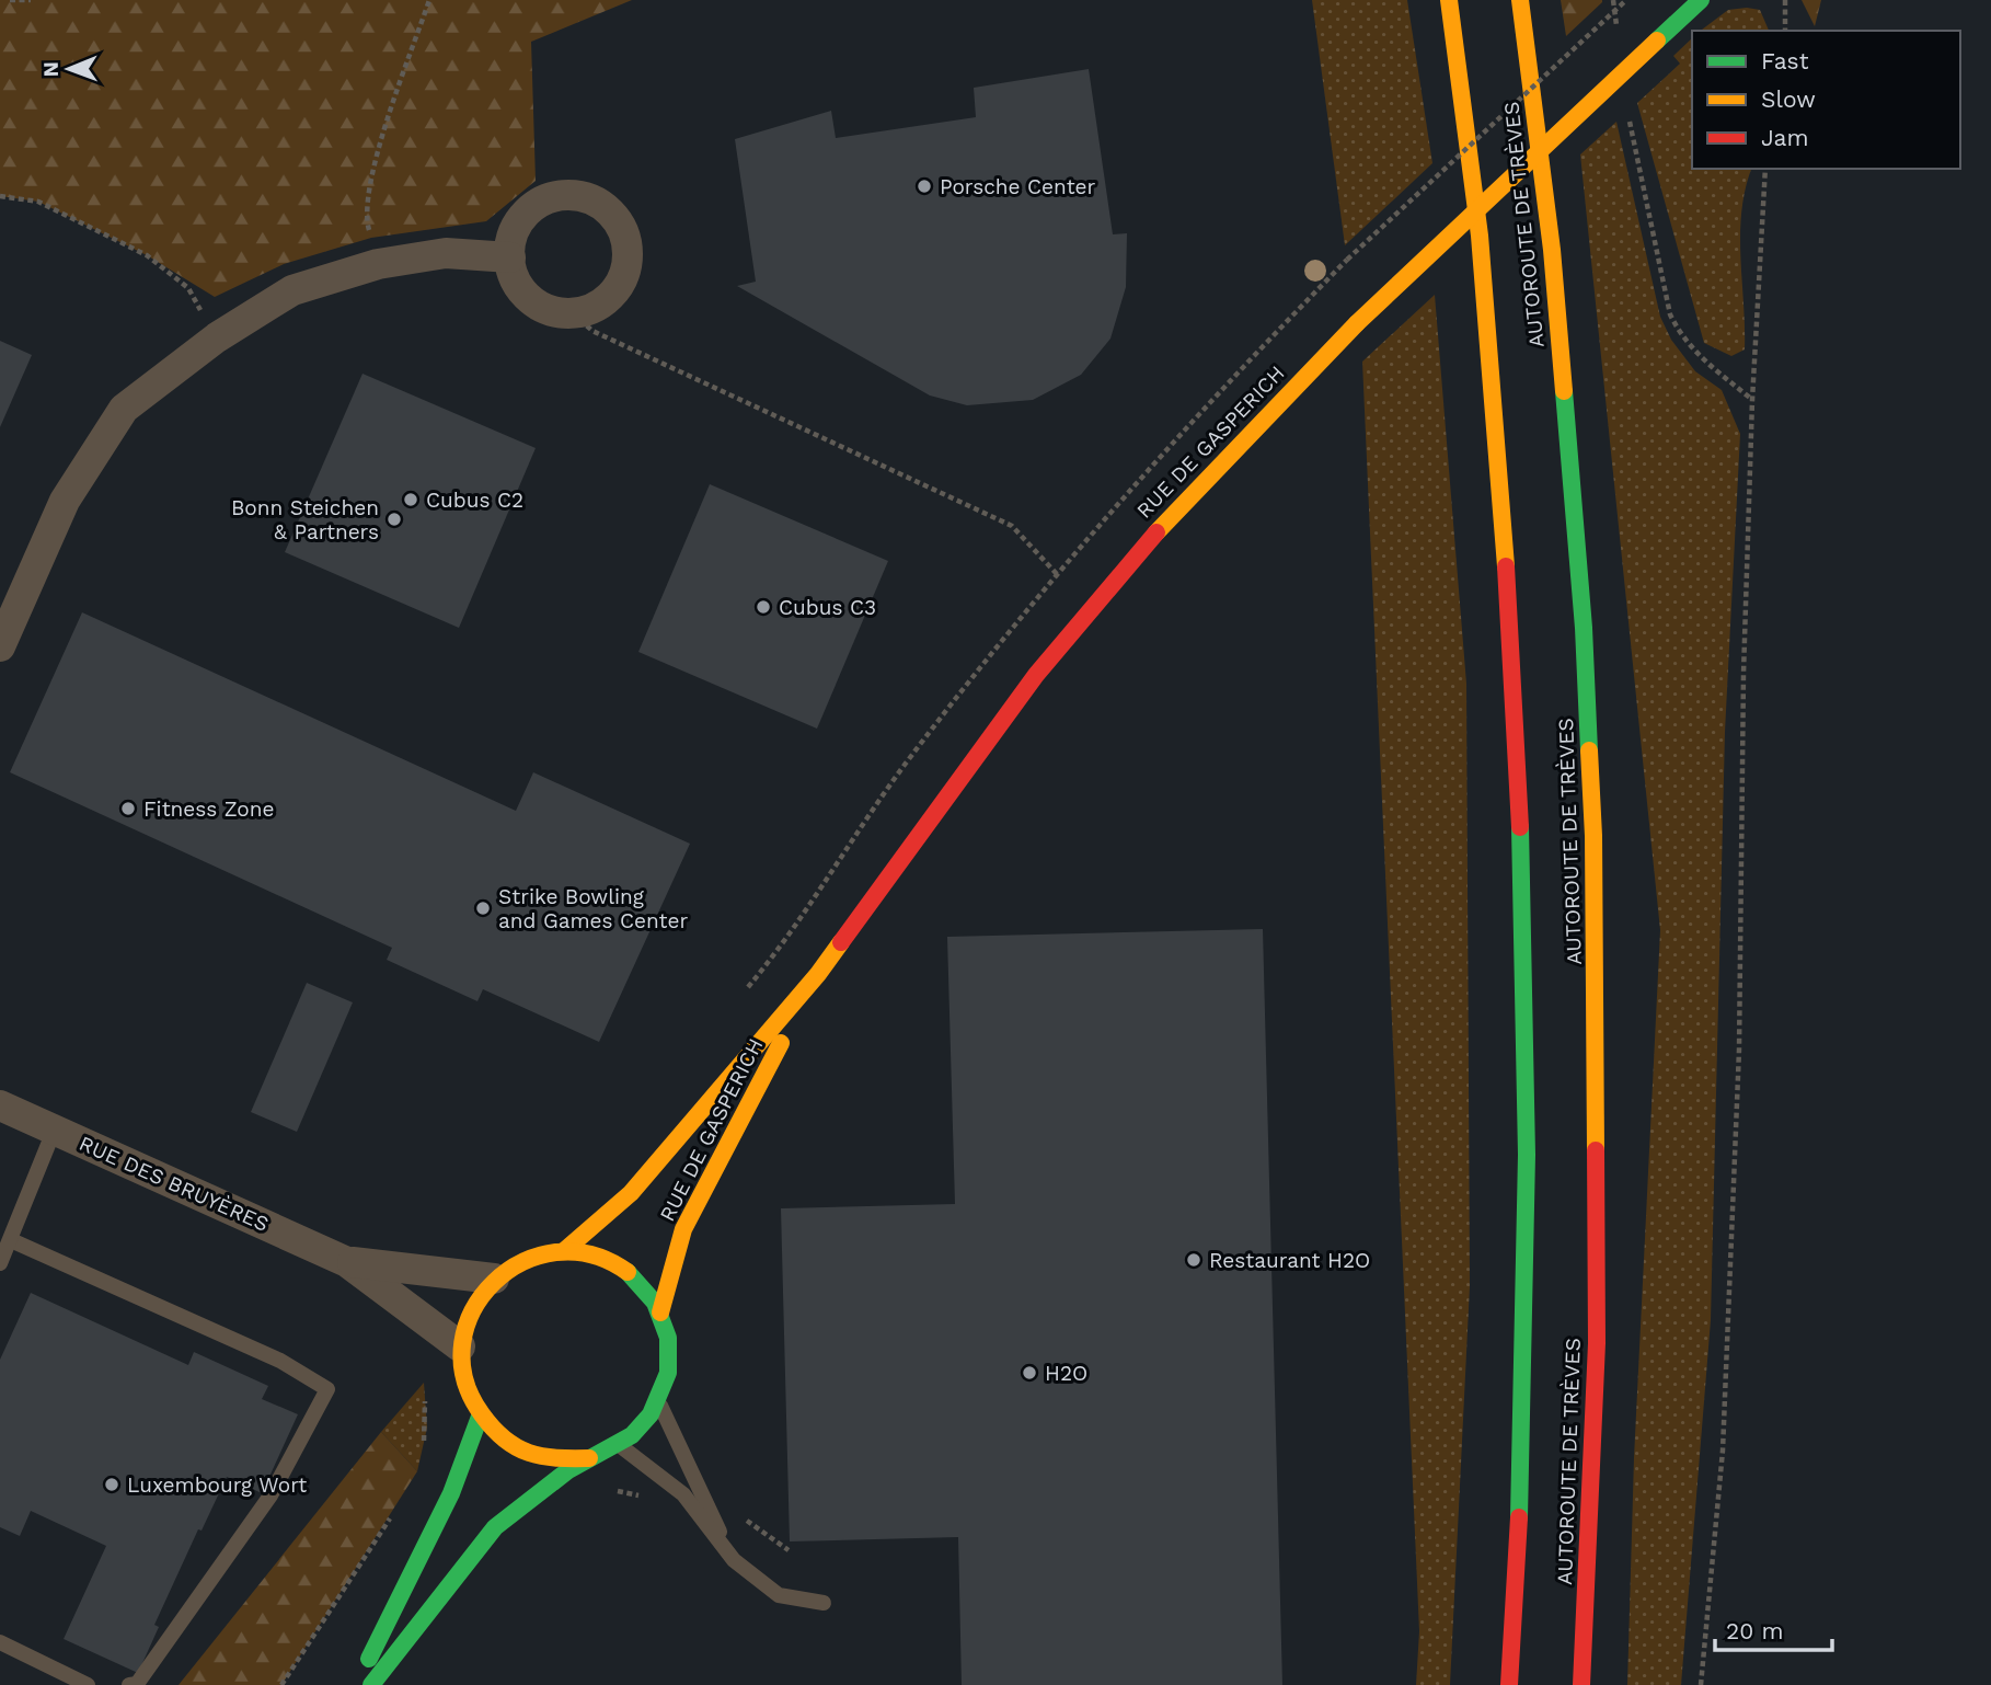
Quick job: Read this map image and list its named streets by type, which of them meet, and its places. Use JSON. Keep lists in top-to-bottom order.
{
  "streets": {
    "main road": ["AUTOROUTE DE TRÈVES", "RUE DE GASPERICH"],
    "street": ["RUE DES BRUYÈRES"]
  },
  "places": [
    "Porsche Center",
    "Cubus C2",
    "Bonn Steichen & Partners",
    "Cubus C3",
    "Fitness Zone",
    "Strike Bowling and Games Center",
    "Restaurant H2O",
    "H2O",
    "Luxembourg Wort"
  ],
  "legend": ["Fast", "Slow", "Jam"],
  "scale_bar": "20 m",
  "north": "left"
}
